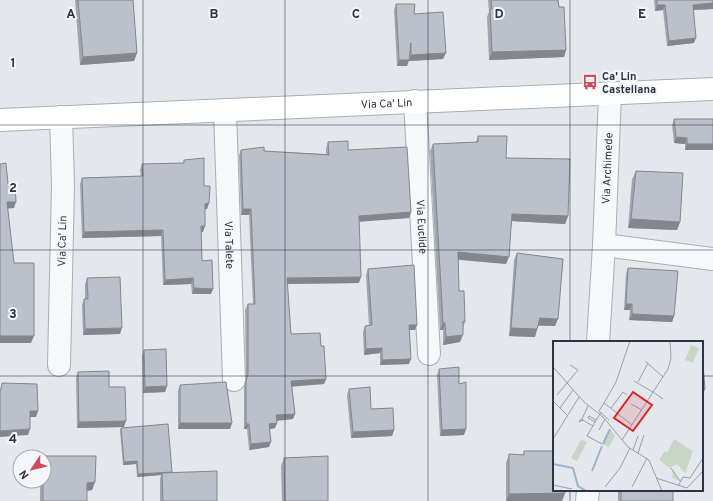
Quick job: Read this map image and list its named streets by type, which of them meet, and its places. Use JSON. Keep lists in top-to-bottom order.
{
  "streets": {
    "street": [
      "Via Ca' Lin",
      "Via Archimede",
      "Via Euclide",
      "Via Talete"
    ]
  },
  "crossings": [
    ["Via Ca' Lin", "Via Archimede"],
    ["Via Ca' Lin", "Via Euclide"],
    ["Via Ca' Lin", "Via Talete"]
  ],
  "places": {
    "bus stop": ["Ca' Lin Castellana"]
  },
  "north": "bottom left",
  "grid": {
    "columns": [
      "A",
      "B",
      "C",
      "D",
      "E"
    ],
    "rows": [
      "1",
      "2",
      "3",
      "4"
    ]
  }
}
